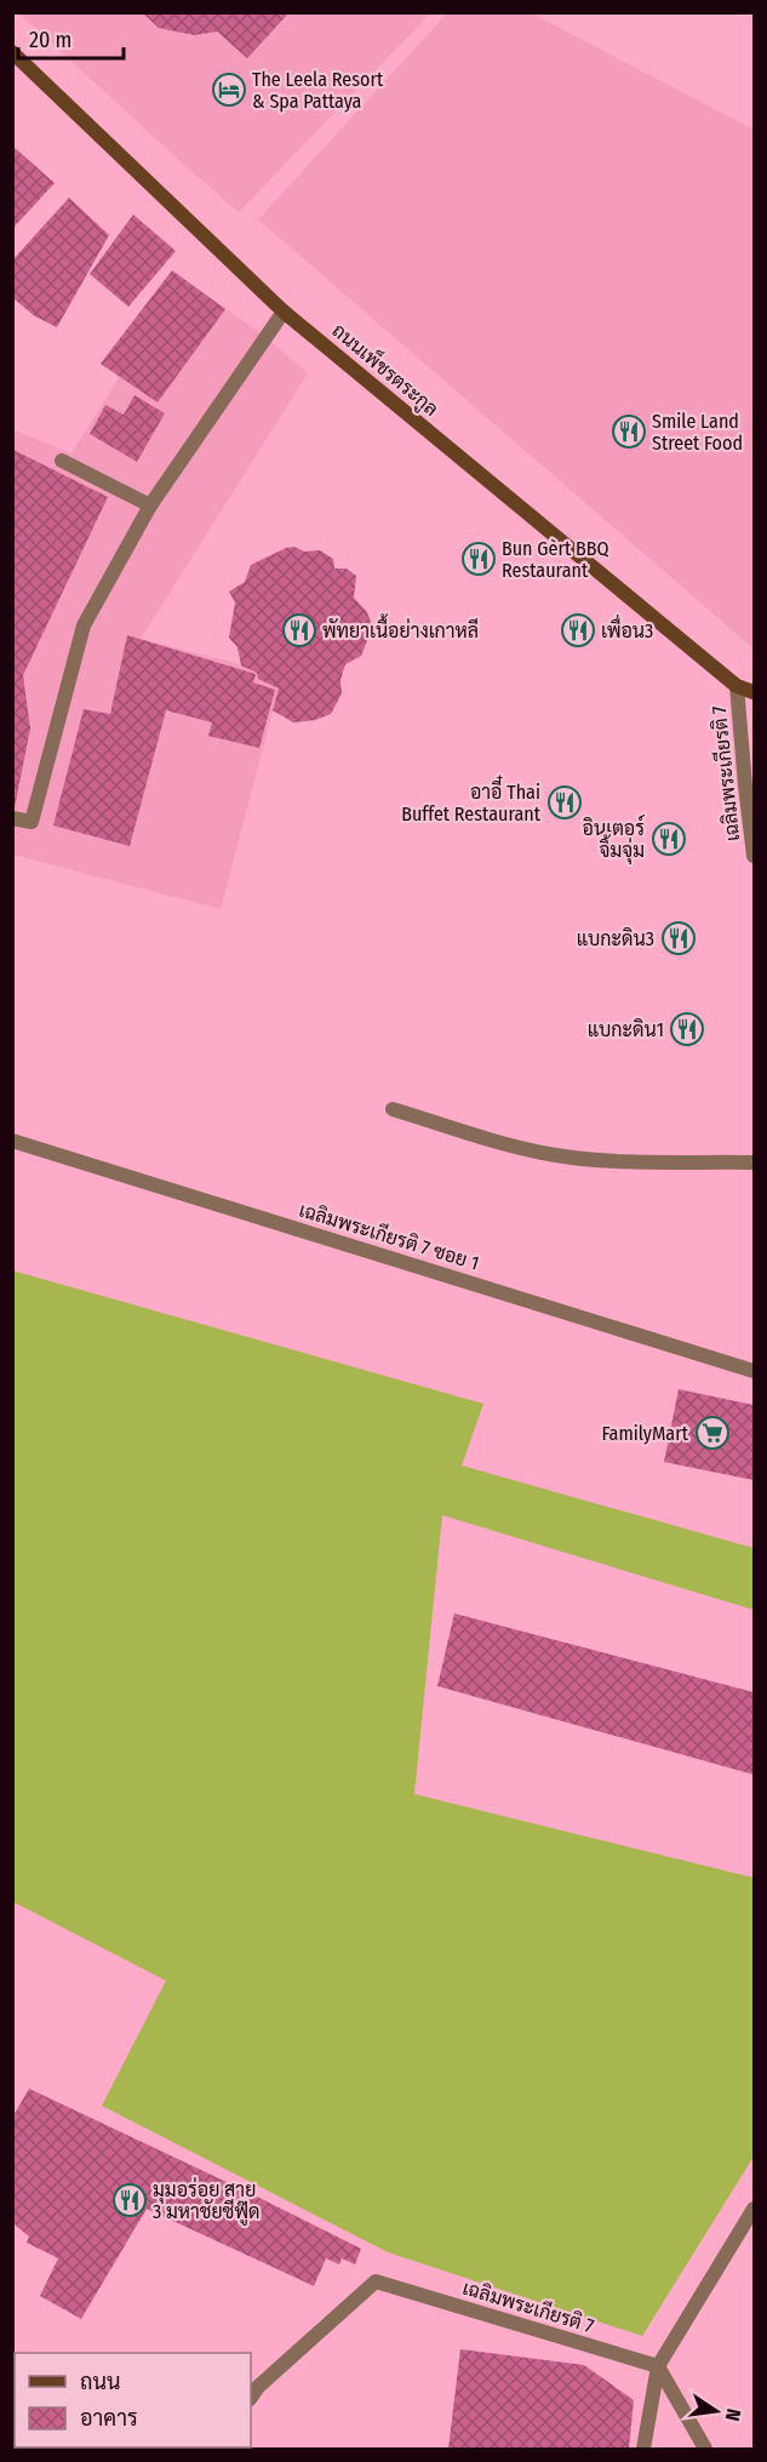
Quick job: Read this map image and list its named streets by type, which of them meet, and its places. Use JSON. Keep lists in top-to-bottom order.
{
  "streets": {
    "street": ["ถนนเพ็ชรตระกูล", "เฉลิมพระเกียรติ 7", "เฉลิมพระเกียรติ 7 ซอย 1"]
  },
  "crossings": [
    ["ถนนเพ็ชรตระกูล", "เฉลิมพระเกียรติ 7"]
  ],
  "places": {
    "hotel": ["The Leela Resort & Spa Pattaya"],
    "restaurant": [
      "Smile Land Street Food",
      "Bun Gèrt BBQ Restaurant",
      "พัทยาเนื้อย่างเกาหลี",
      "เพื่อน3",
      "อาอี๋ Thai Buffet Restaurant",
      "อินเตอร์ จิ้มจุ่ม",
      "แบกะดิน3",
      "แบกะดิน1",
      "มุมอร่อย สาย 3 มหาชัยซีฟู๊ด"
    ],
    "supermarket": ["FamilyMart"]
  },
  "legend": ["ถนน", "อาคาร"],
  "scale_bar": "20 m",
  "north": "right"
}
